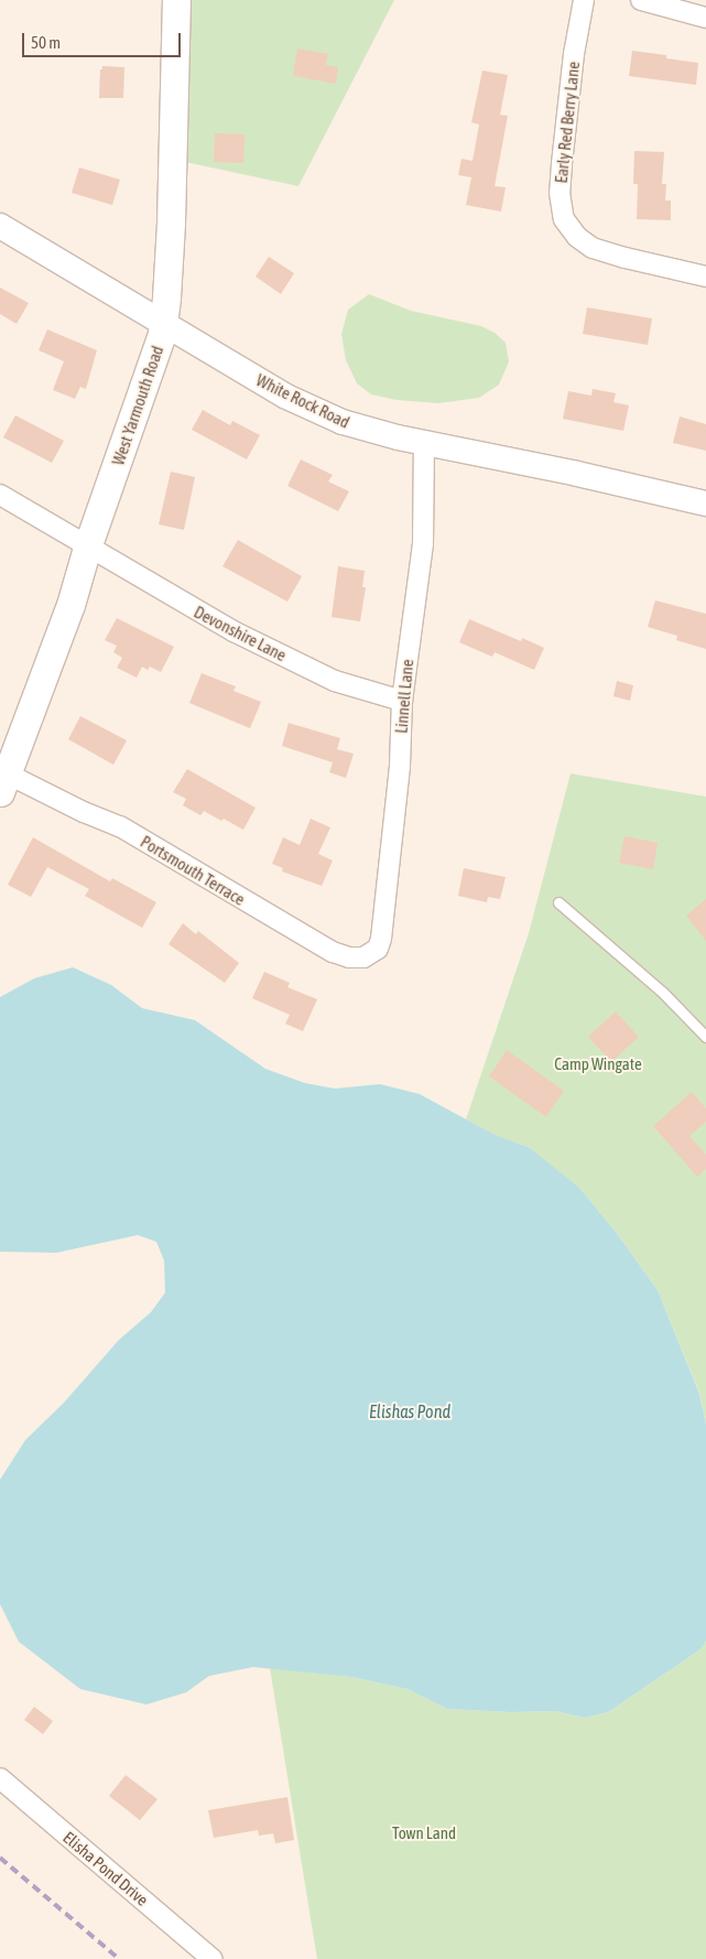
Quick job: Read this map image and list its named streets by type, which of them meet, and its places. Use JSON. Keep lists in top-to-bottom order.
{
  "streets": {
    "main road": ["West Yarmouth Road"],
    "street": [
      "Early Red Berry Lane",
      "White Rock Road",
      "Devonshire Lane",
      "Linnell Lane",
      "Portsmouth Terrace",
      "Elisha Pond Drive"
    ]
  },
  "crossings": [
    ["White Rock Road", "West Yarmouth Road"],
    ["White Rock Road", "Linnell Lane"],
    ["West Yarmouth Road", "Devonshire Lane"],
    ["West Yarmouth Road", "Portsmouth Terrace"],
    ["Devonshire Lane", "Linnell Lane"],
    ["Linnell Lane", "Portsmouth Terrace"]
  ],
  "water": ["Elishas Pond"],
  "parks": ["Camp Wingate", "Town Land"],
  "scale_bar": "50 m"
}
